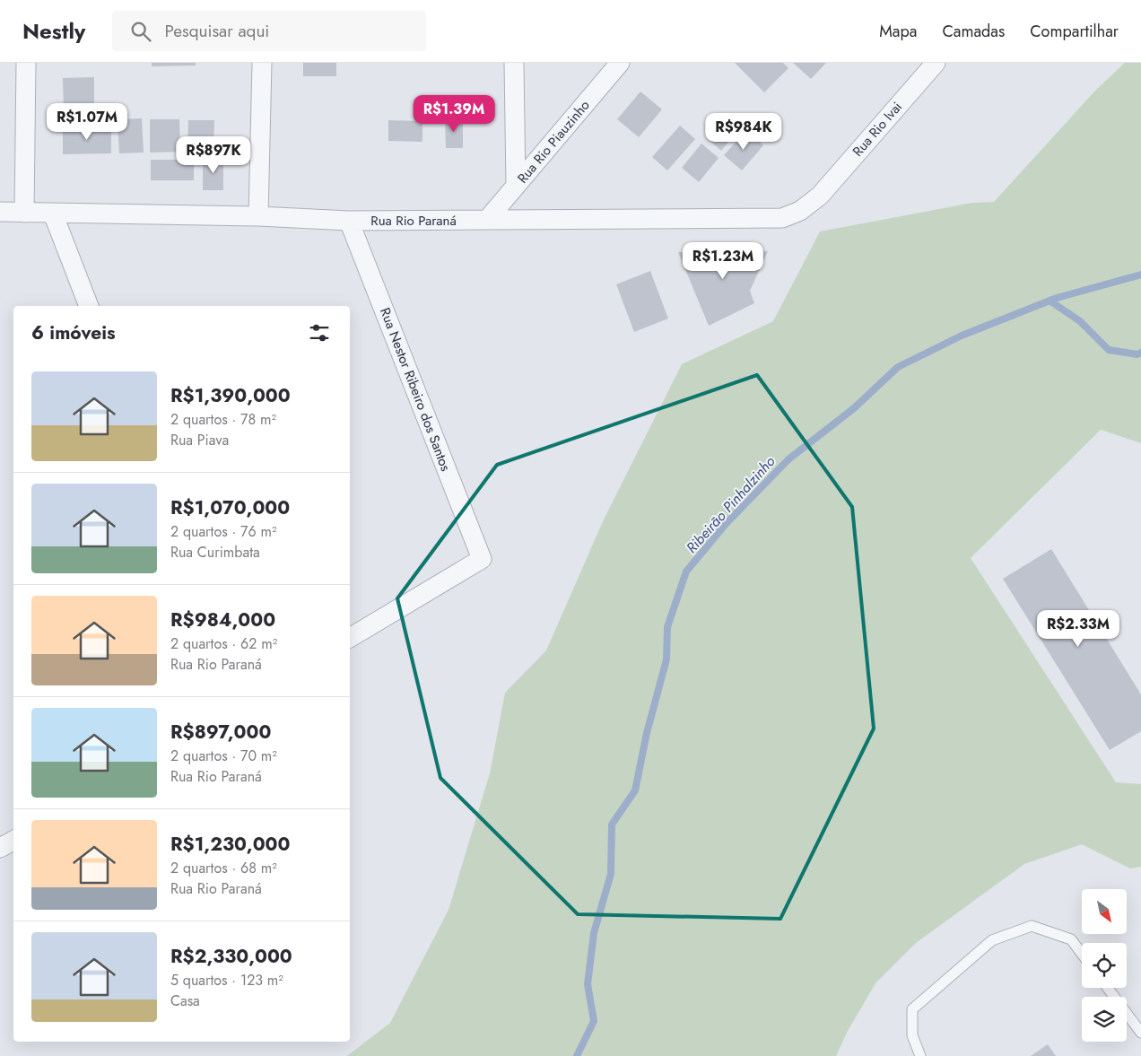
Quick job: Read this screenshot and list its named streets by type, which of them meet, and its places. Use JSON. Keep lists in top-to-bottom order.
{
  "streets": {
    "street": [
      "Rua Rio Ivai",
      "Rua Rio Piauzinho",
      "Rua Rio Paraná",
      "Rua Nestor Ribeiro dos Santos"
    ]
  },
  "crossings": [
    ["Rua Rio Ivai", "Rua Rio Paraná"],
    ["Rua Rio Piauzinho", "Rua Rio Paraná"],
    ["Rua Rio Paraná", "Rua Nestor Ribeiro dos Santos"]
  ],
  "water": ["Ribeirão Pinhalzinho"],
  "north": "bottom right",
  "page": {
    "header": "Nestly",
    "search": "Pesquisar aqui",
    "nav": ["Mapa", "Camadas", "Compartilhar"],
    "price": [
      "R$1.39M",
      "R$1.07M",
      "R$984K",
      "R$897K",
      "R$1.23M",
      "R$2.33M"
    ],
    "heading": "6 imóveis",
    "list": [
      {
        "name": "R$1,390,000",
        "note": "2 quartos · 78 m² · Rua Piava"
      },
      {
        "name": "R$1,070,000",
        "note": "2 quartos · 76 m² · Rua Curimbata"
      },
      {
        "name": "R$984,000",
        "note": "2 quartos · 62 m² · Rua Rio Paraná"
      },
      {
        "name": "R$897,000",
        "note": "2 quartos · 70 m² · Rua Rio Paraná"
      },
      {
        "name": "R$1,230,000",
        "note": "2 quartos · 68 m² · Rua Rio Paraná"
      },
      {
        "name": "R$2,330,000",
        "note": "5 quartos · 123 m² · Casa"
      }
    ]
  }
}
